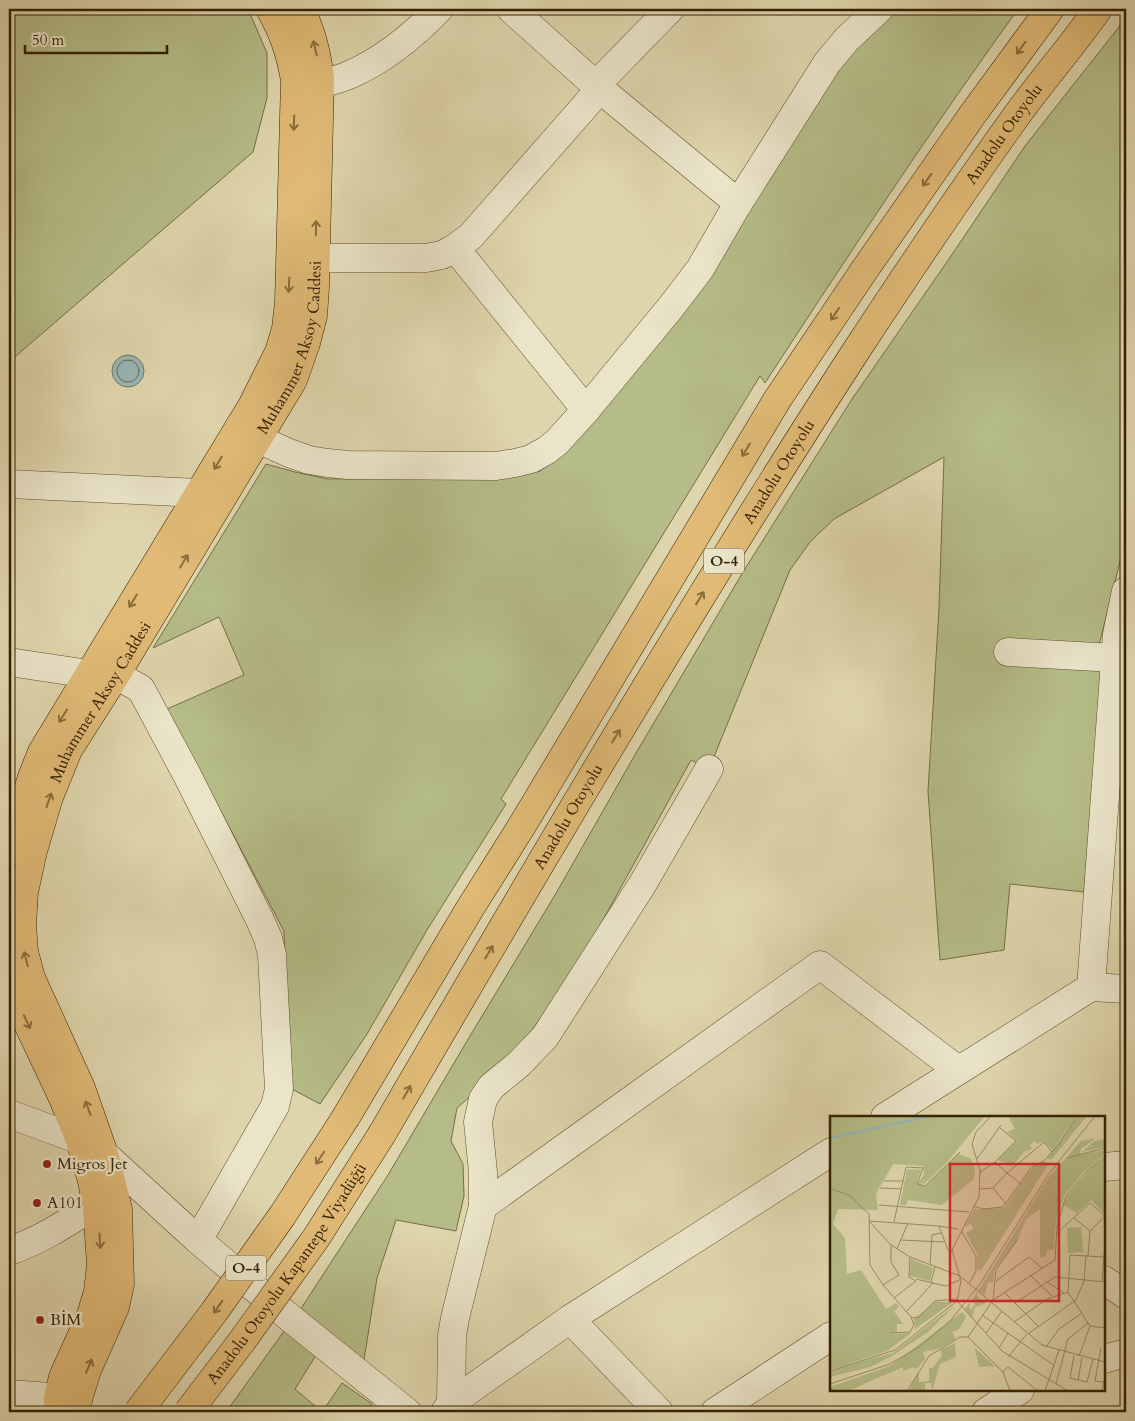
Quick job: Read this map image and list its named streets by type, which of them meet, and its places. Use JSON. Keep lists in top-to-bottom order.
{
  "streets": {
    "main road": [
      "Anadolu Otoyolu",
      "Muhammer Aksoy Caddesi",
      "O-4",
      "Anadolu Otoyolu Kapantepe Viyadüğü"
    ]
  },
  "crossings": [
    ["Anadolu Otoyolu", "Anadolu Otoyolu Kapantepe Viyadüğü"]
  ],
  "places": ["Migros Jet", "A101", "BİM"],
  "scale_bar": "50 m"
}
